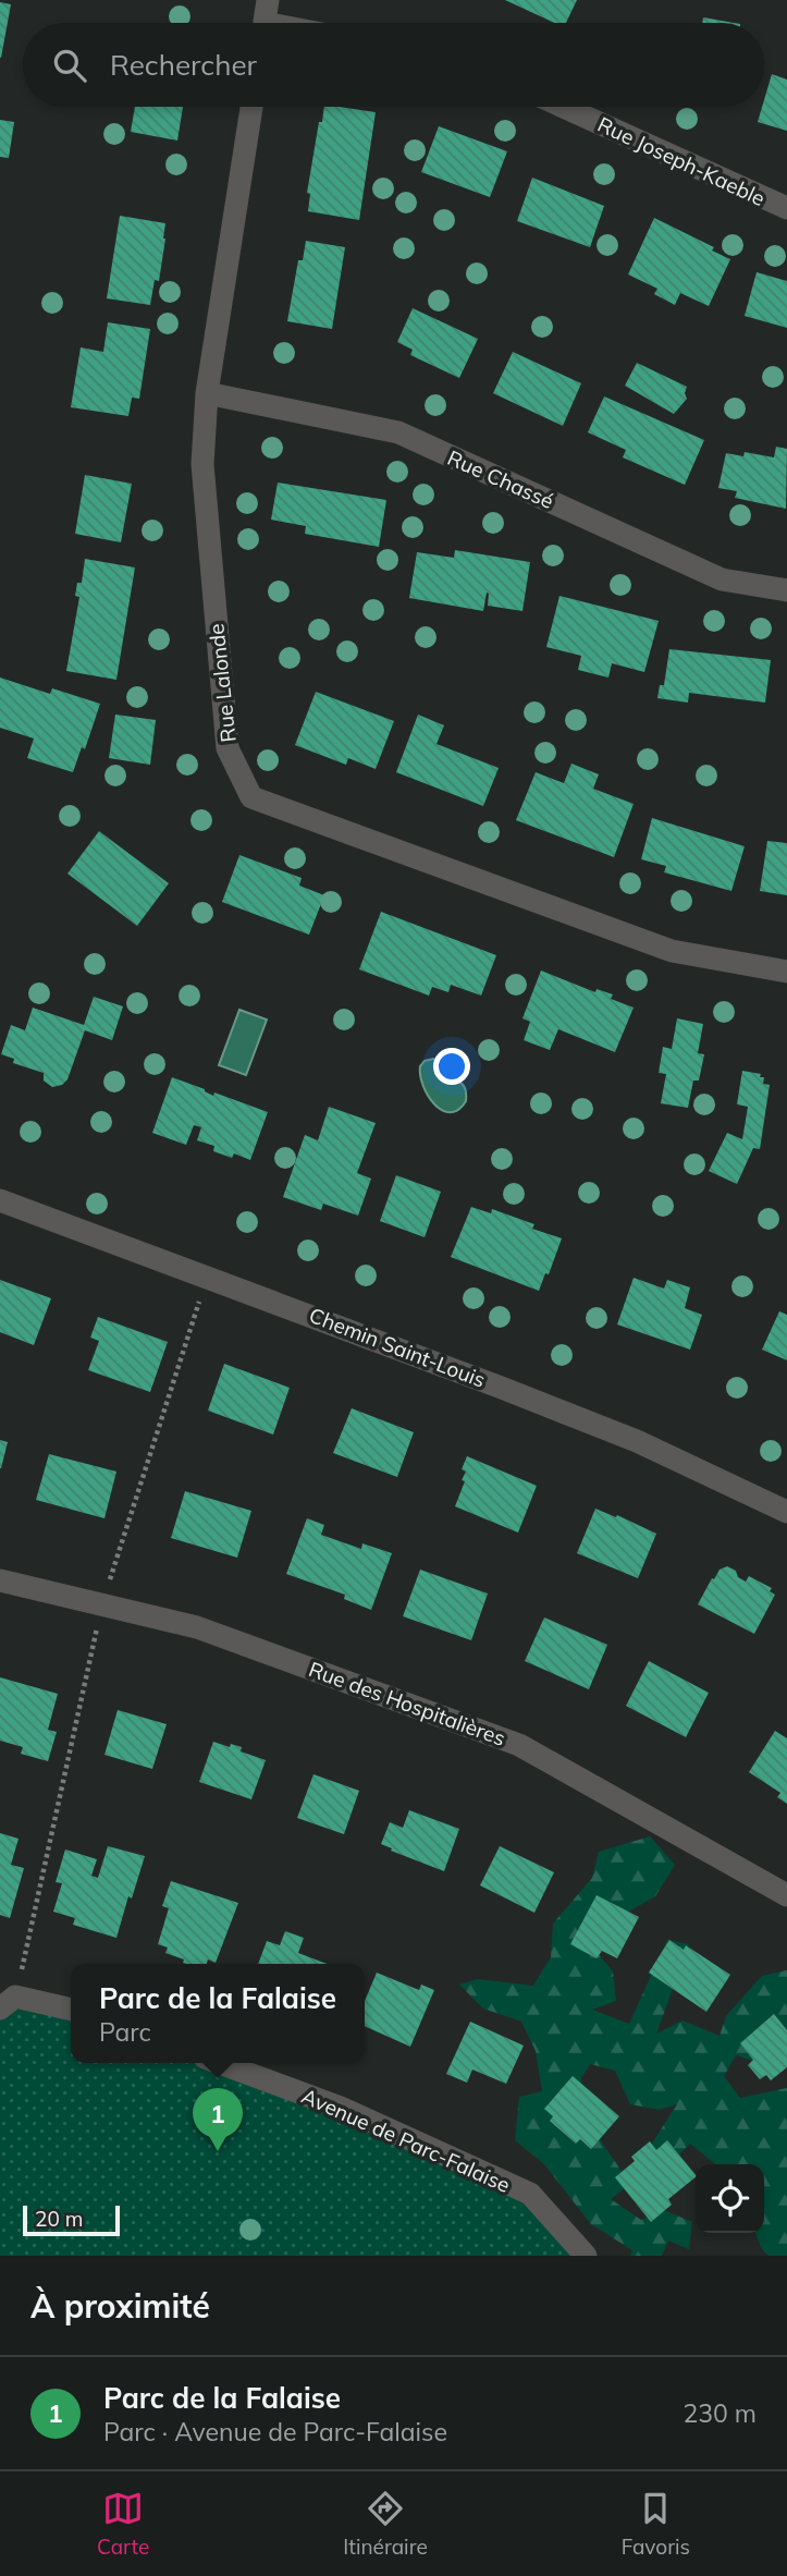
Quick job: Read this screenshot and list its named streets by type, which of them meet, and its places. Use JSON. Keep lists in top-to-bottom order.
{
  "streets": {
    "street": [
      "Rue Joseph-Kaeble",
      "Rue Chassé",
      "Rue Lalonde",
      "Chemin Saint-Louis",
      "Rue des Hospitalières",
      "Avenue de Parc-Falaise"
    ]
  },
  "crossings": [
    ["Rue Chassé", "Rue Lalonde"]
  ],
  "scale_bar": "20 m",
  "page": {
    "search": "Rechercher",
    "popup": ["Parc de la Falaise", "Parc"],
    "pins": "1",
    "scale": "20 m",
    "heading": "À proximité",
    "list": [
      {
        "mark": "1",
        "name": "Parc de la Falaise",
        "note": "Parc · Avenue de Parc-Falaise",
        "value": "230 m"
      }
    ],
    "nav": ["Carte", "Itinéraire", "Favoris"]
  }
}
